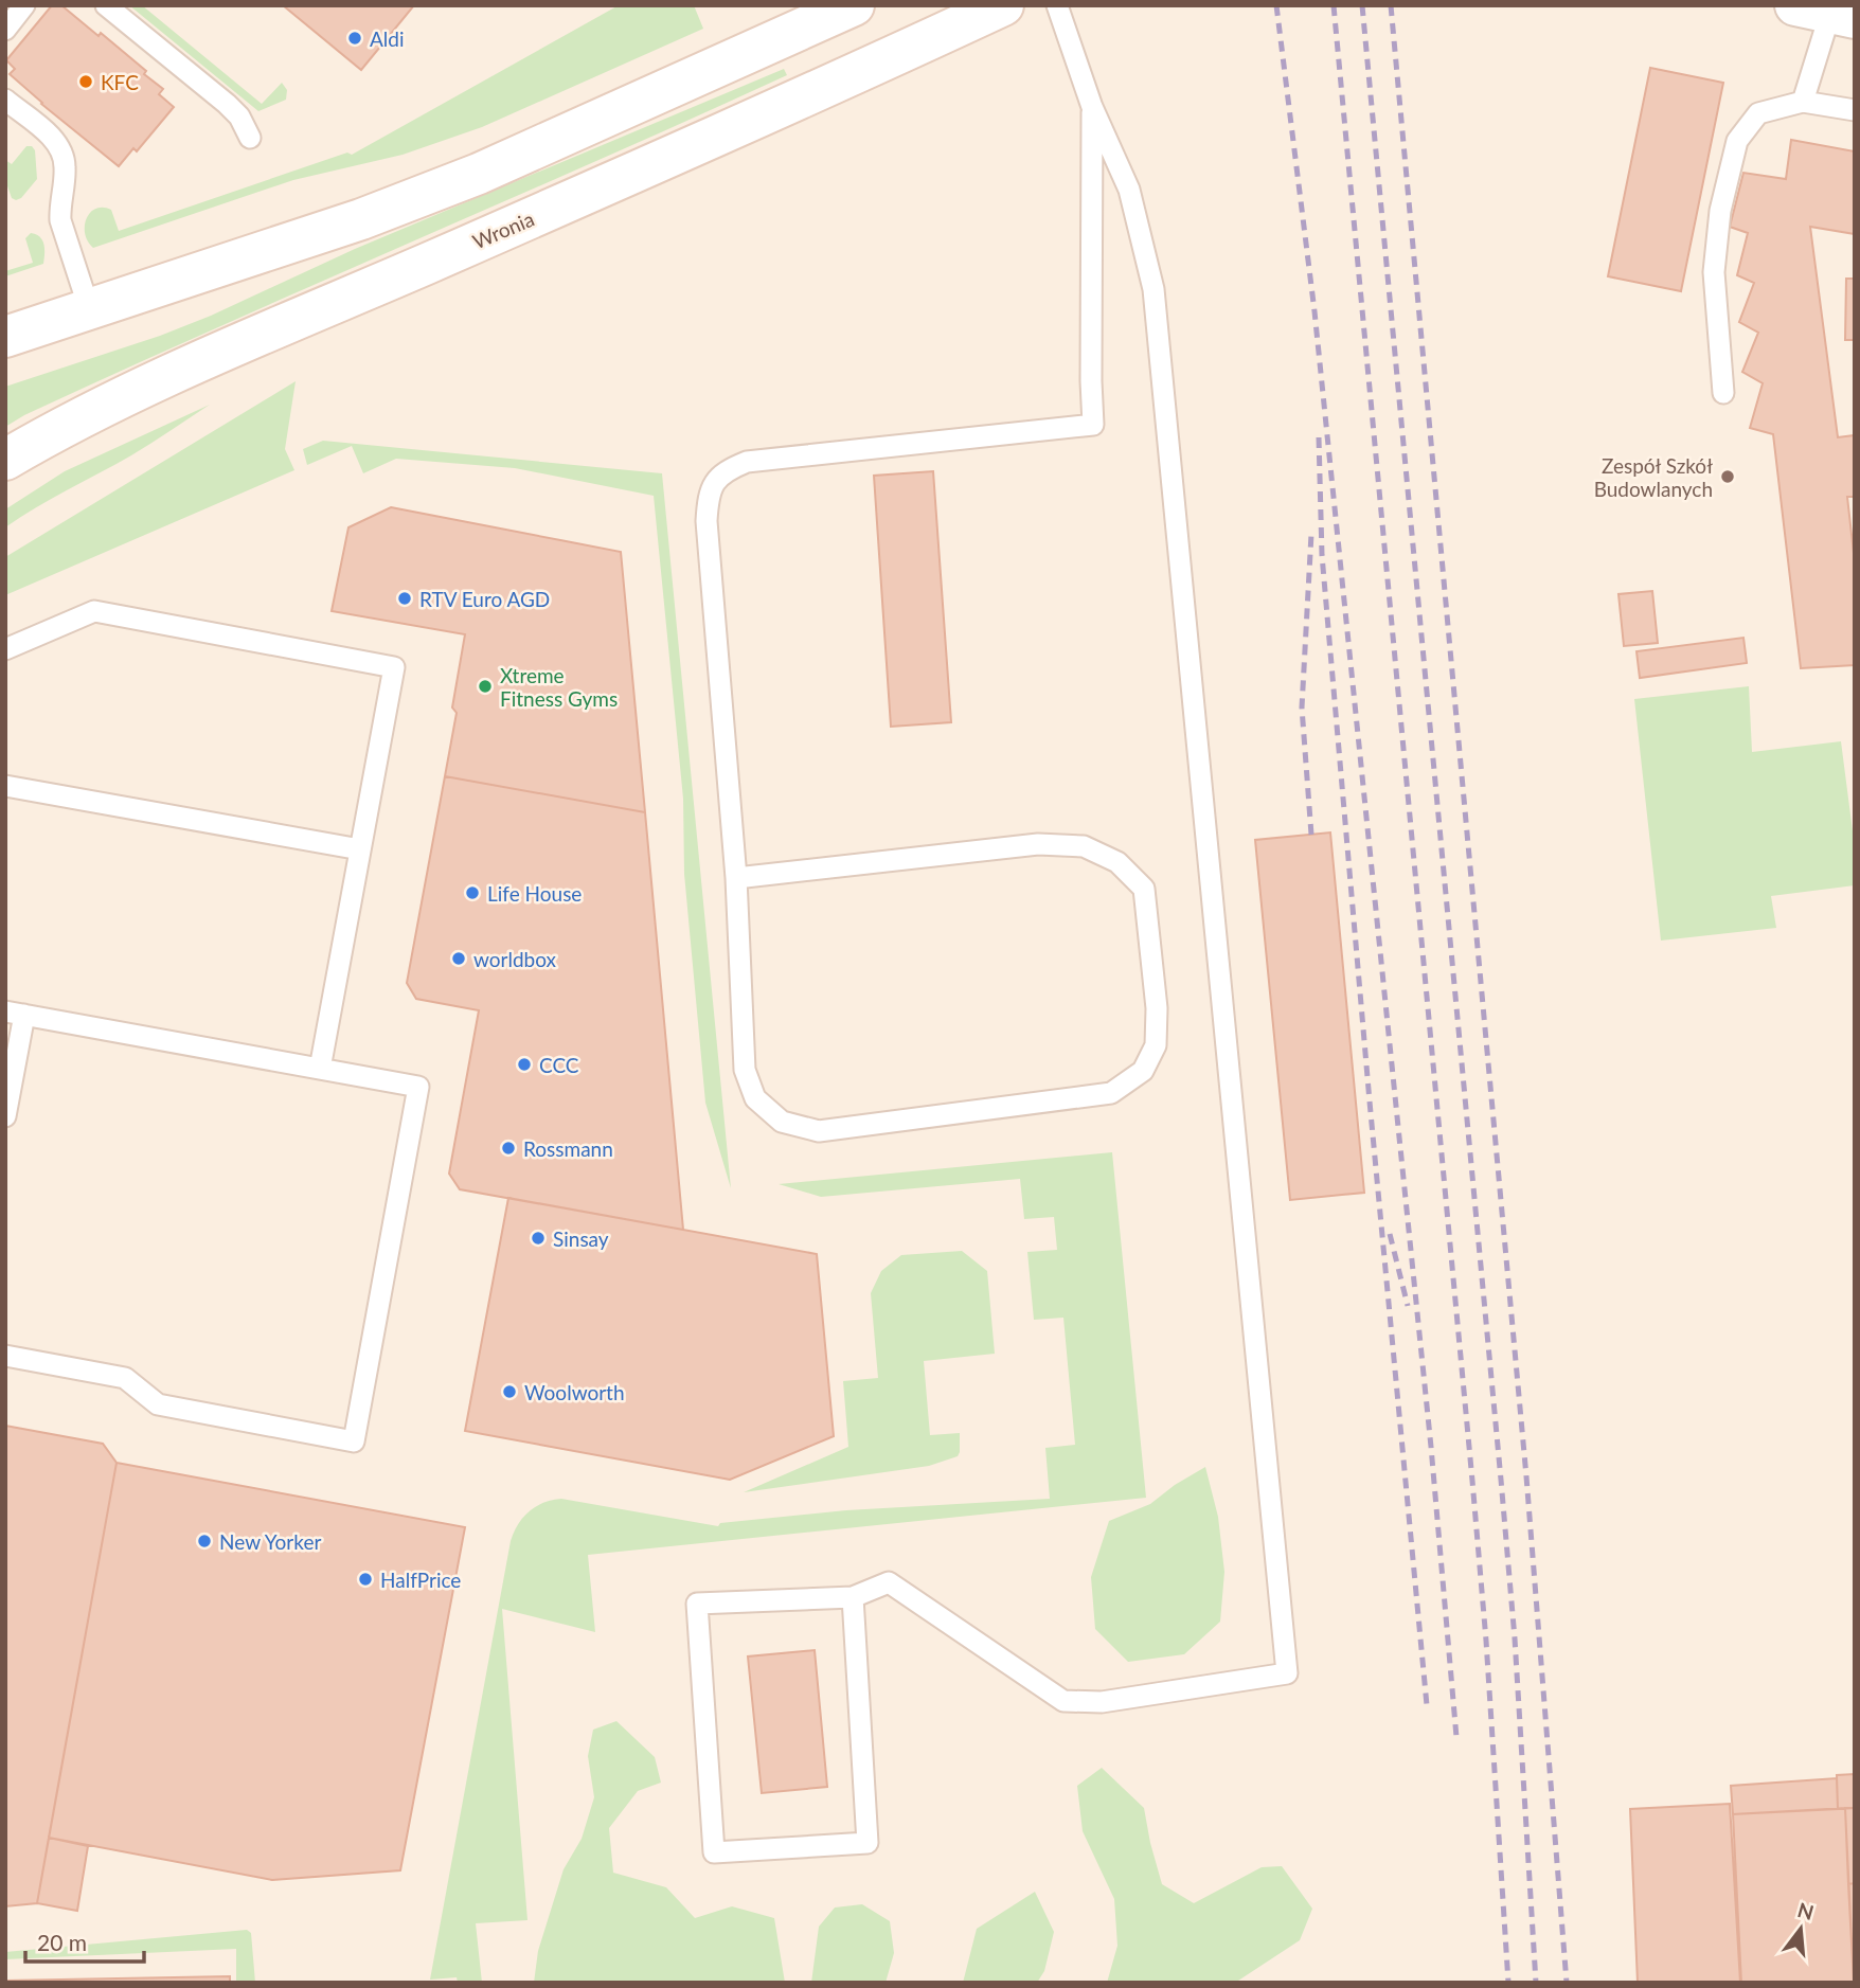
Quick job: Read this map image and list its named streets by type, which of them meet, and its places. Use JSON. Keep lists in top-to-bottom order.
{
  "streets": {
    "main road": ["Wronia"]
  },
  "places": [
    "Aldi",
    "KFC",
    "Zespół Szkół Budowlanych",
    "RTV Euro AGD",
    "Xtreme Fitness Gyms",
    "Life House",
    "worldbox",
    "CCC",
    "Rossmann",
    "Sinsay",
    "Woolworth",
    "New Yorker",
    "HalfPrice"
  ],
  "scale_bar": "20 m",
  "north": "top"
}
